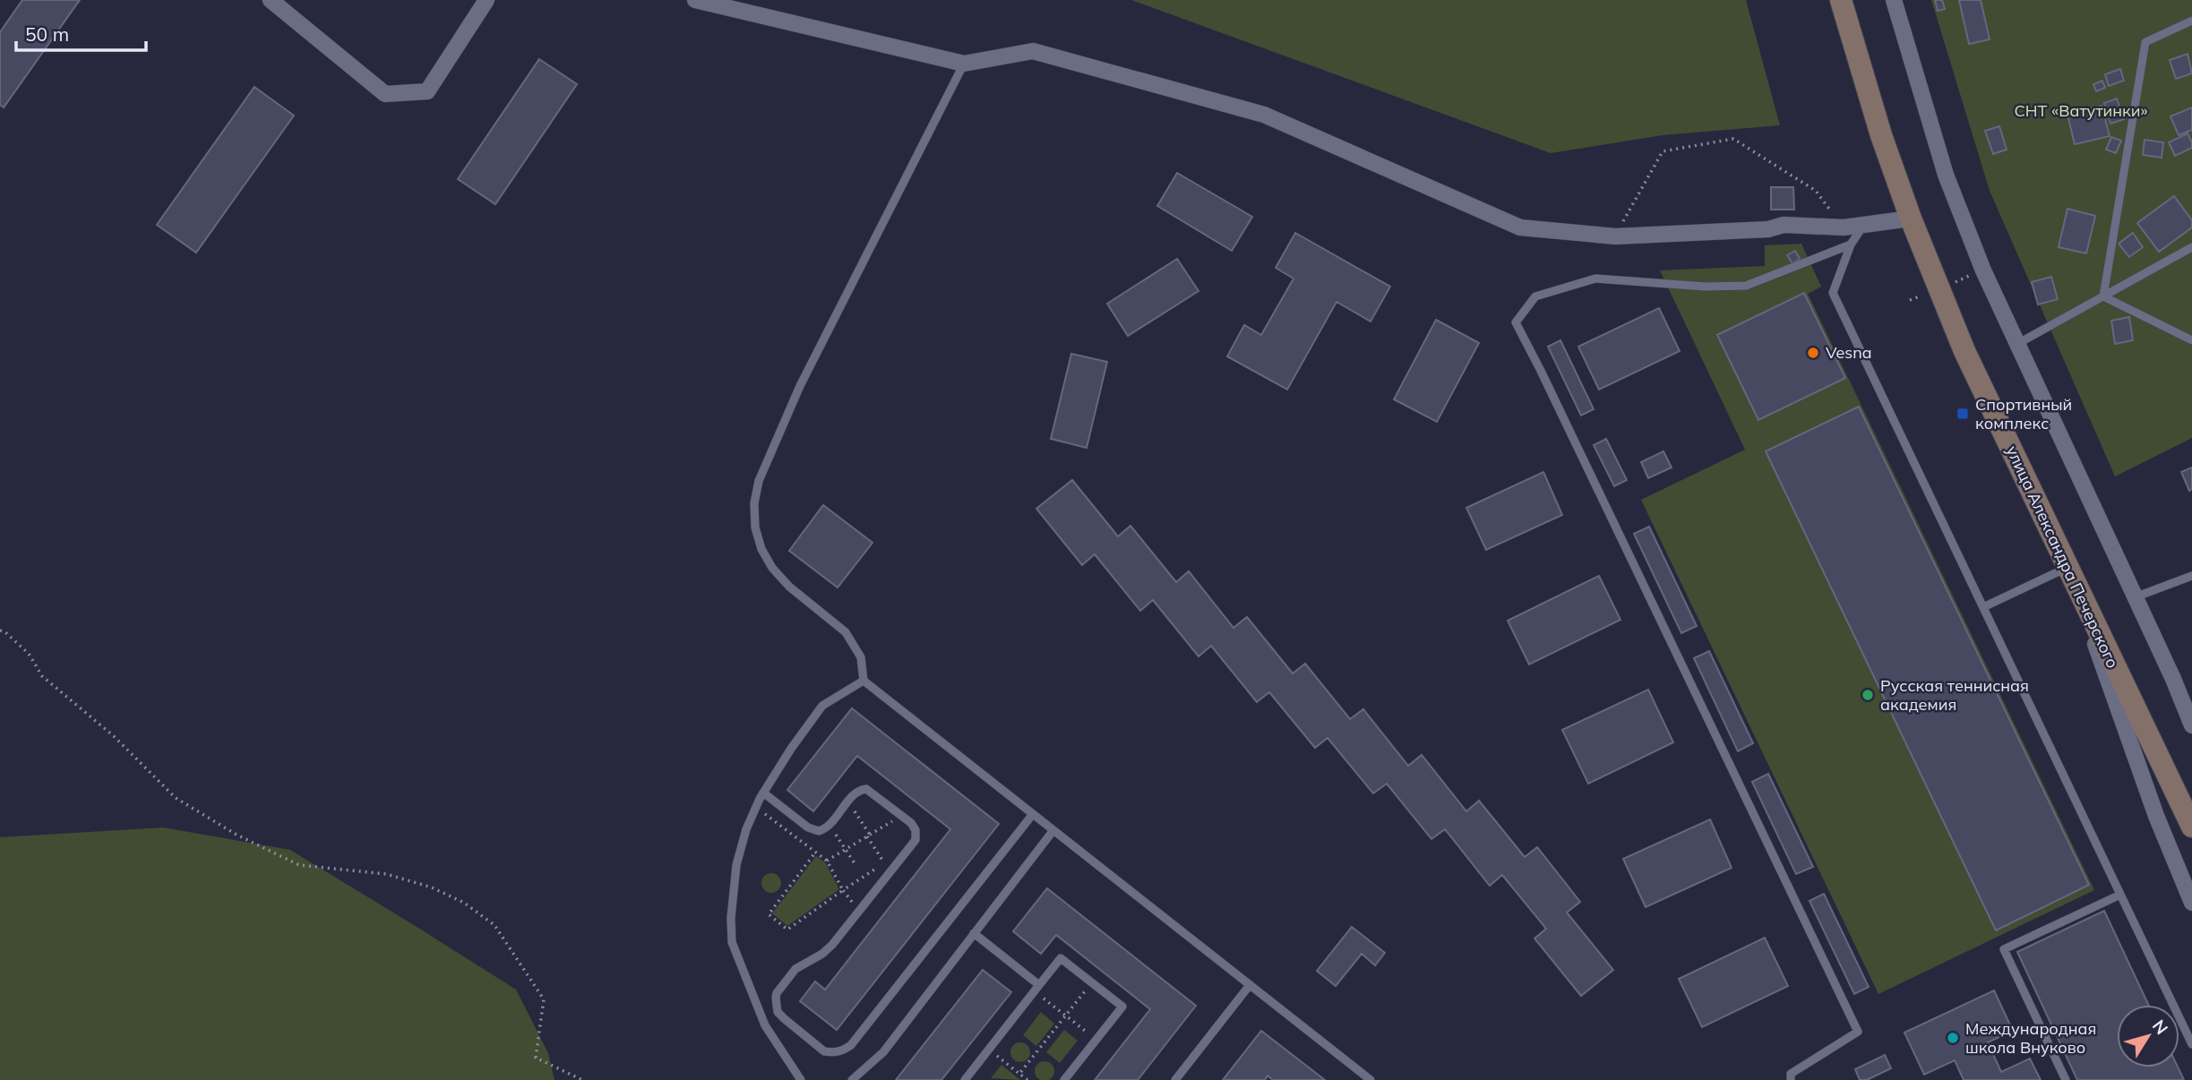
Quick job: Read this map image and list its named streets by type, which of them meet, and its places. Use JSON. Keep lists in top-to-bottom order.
{
  "streets": {
    "main road": ["улица Александра Печерского"]
  },
  "parks": ["СНТ «Ватутинки»"],
  "places": {
    "other": ["Vesna", "Русская теннисная академия", "Международная школа Внуково"],
    "transit": ["Спортивный комплекс"]
  },
  "scale_bar": "50 m",
  "north": "top right"
}
